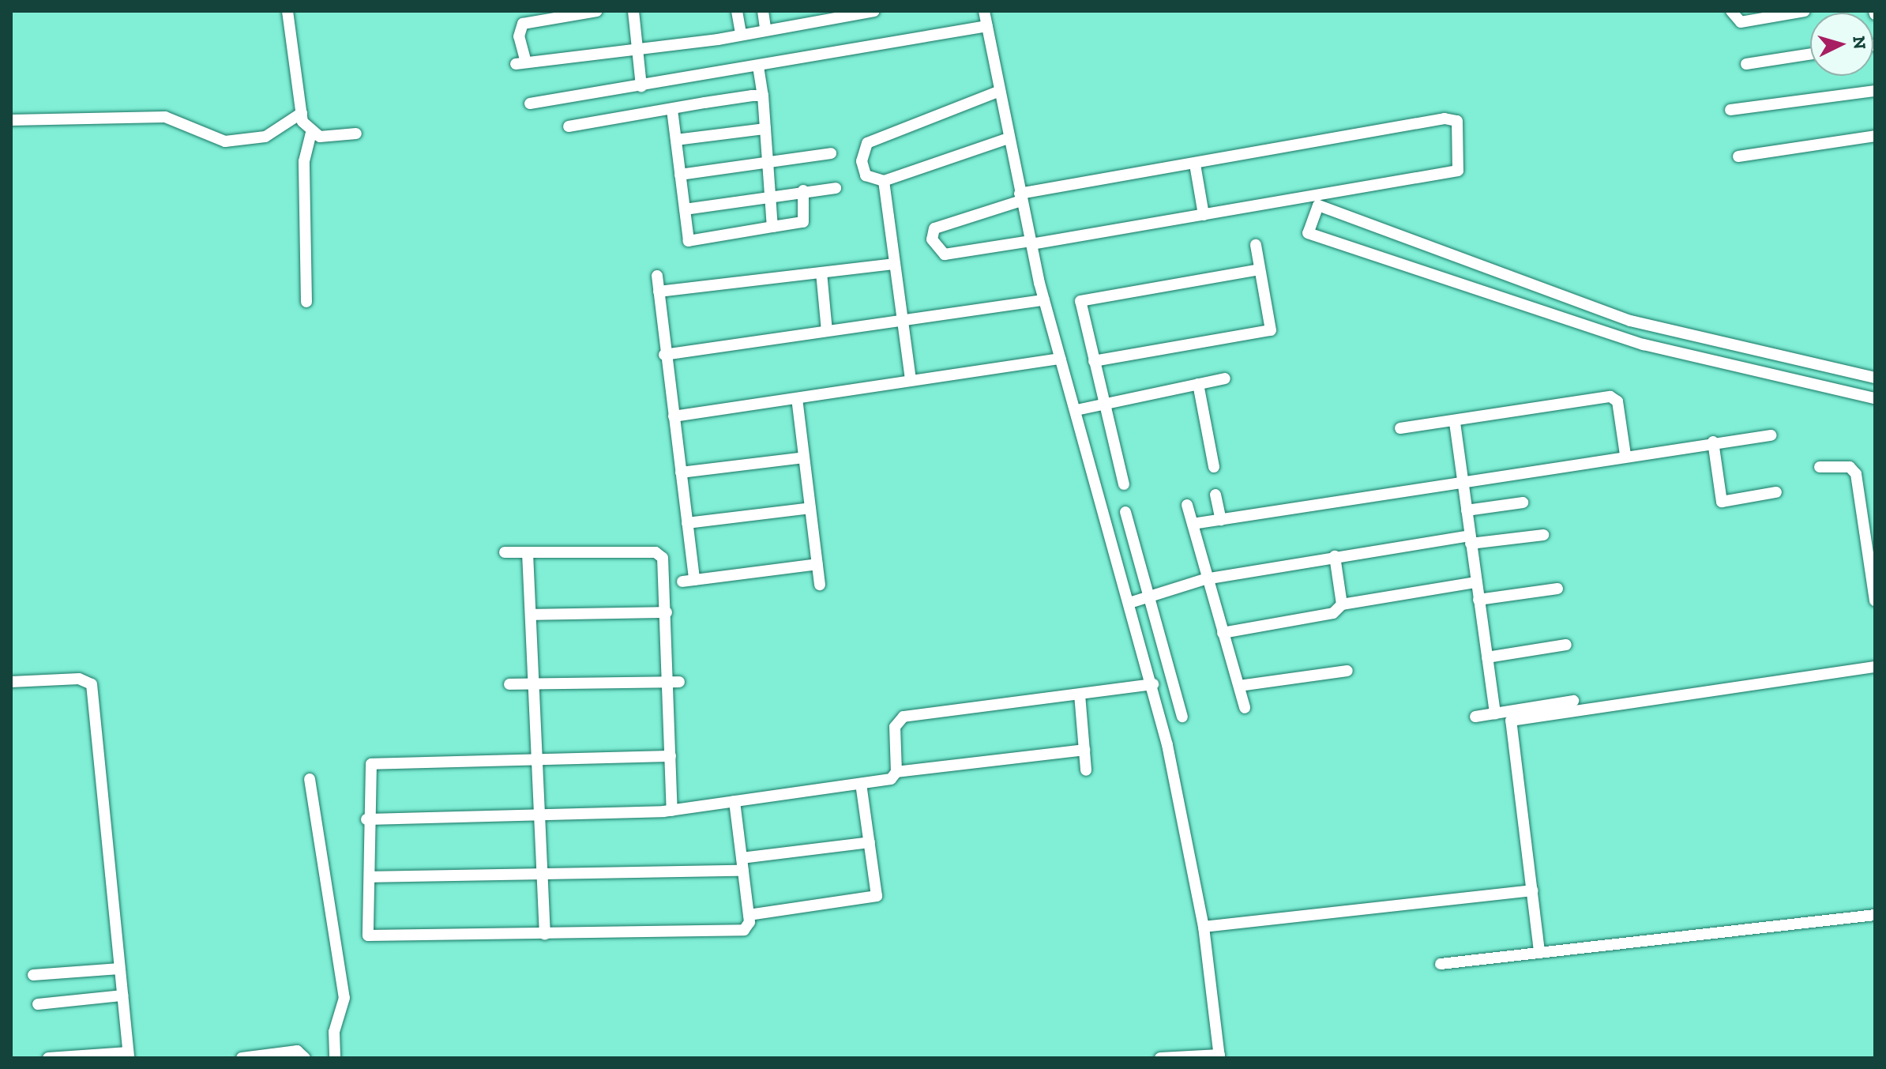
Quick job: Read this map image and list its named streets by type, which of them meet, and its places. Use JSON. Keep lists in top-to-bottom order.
{
  "north": "right"
}
